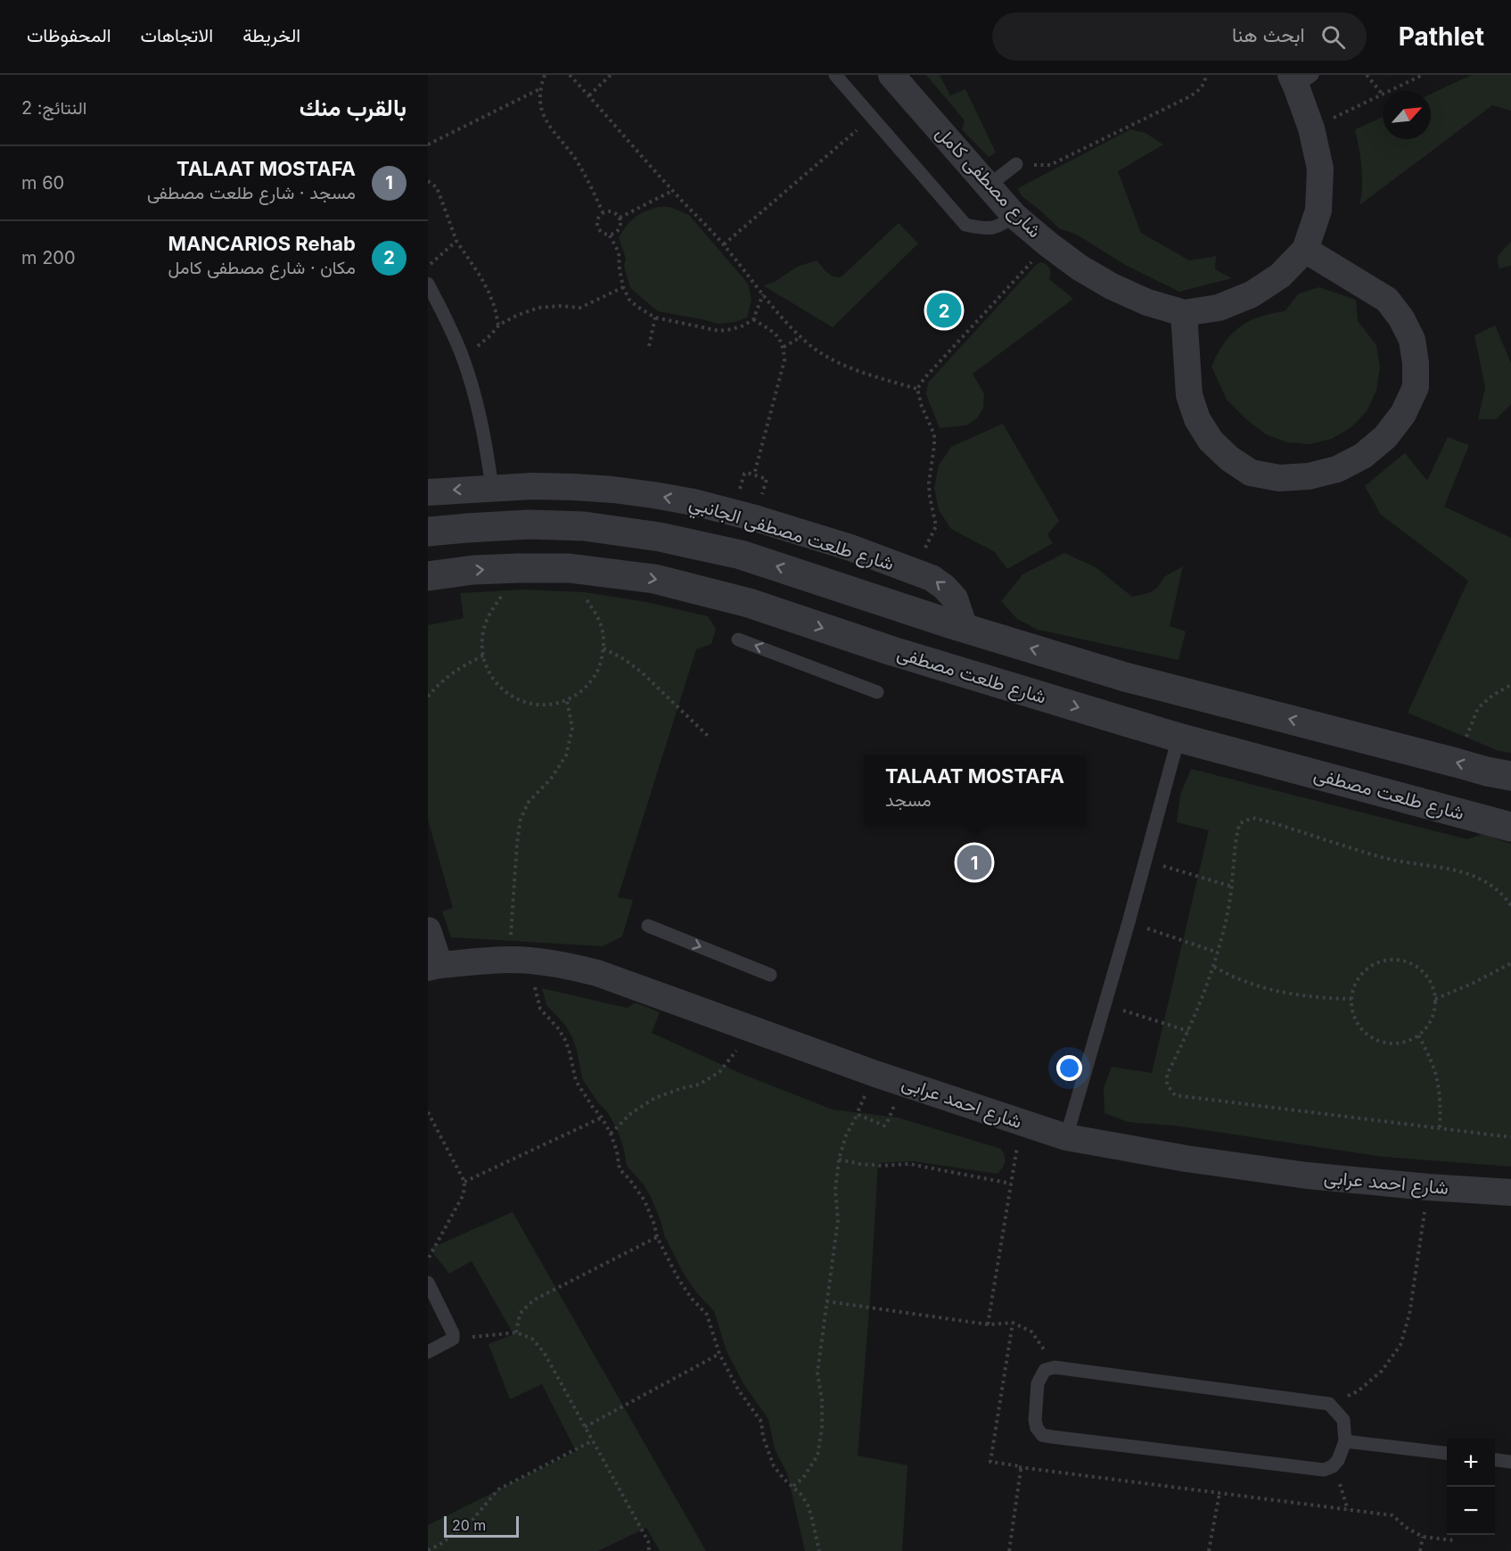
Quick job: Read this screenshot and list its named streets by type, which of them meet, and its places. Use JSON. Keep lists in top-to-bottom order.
{
  "streets": {
    "street": [
      "شارع مصطفى كامل",
      "شارع طلعت مصطفى الجانبي",
      "شارع طلعت مصطفى",
      "شارع احمد عرابى"
    ]
  },
  "scale_bar": "20 m",
  "north": "top right",
  "page": {
    "header": "Pathlet",
    "search": "ابحث هنا",
    "nav": ["الخريطة", "الاتجاهات", "المحفوظات"],
    "heading": ["بالقرب منك", "النتائج: 2"],
    "list": [
      {
        "mark": "1",
        "name": "TALAAT MOSTAFA",
        "note": "مسجد · شارع طلعت مصطفى",
        "value": "60 m"
      },
      {
        "mark": "2",
        "name": "MANCARIOS Rehab",
        "note": "مكان · شارع مصطفى كامل",
        "value": "200 m"
      }
    ],
    "pins": ["2", "1"],
    "popup": ["TALAAT MOSTAFA", "مسجد"],
    "map_buttons": ["+", "−"],
    "scale": "20 m"
  }
}
